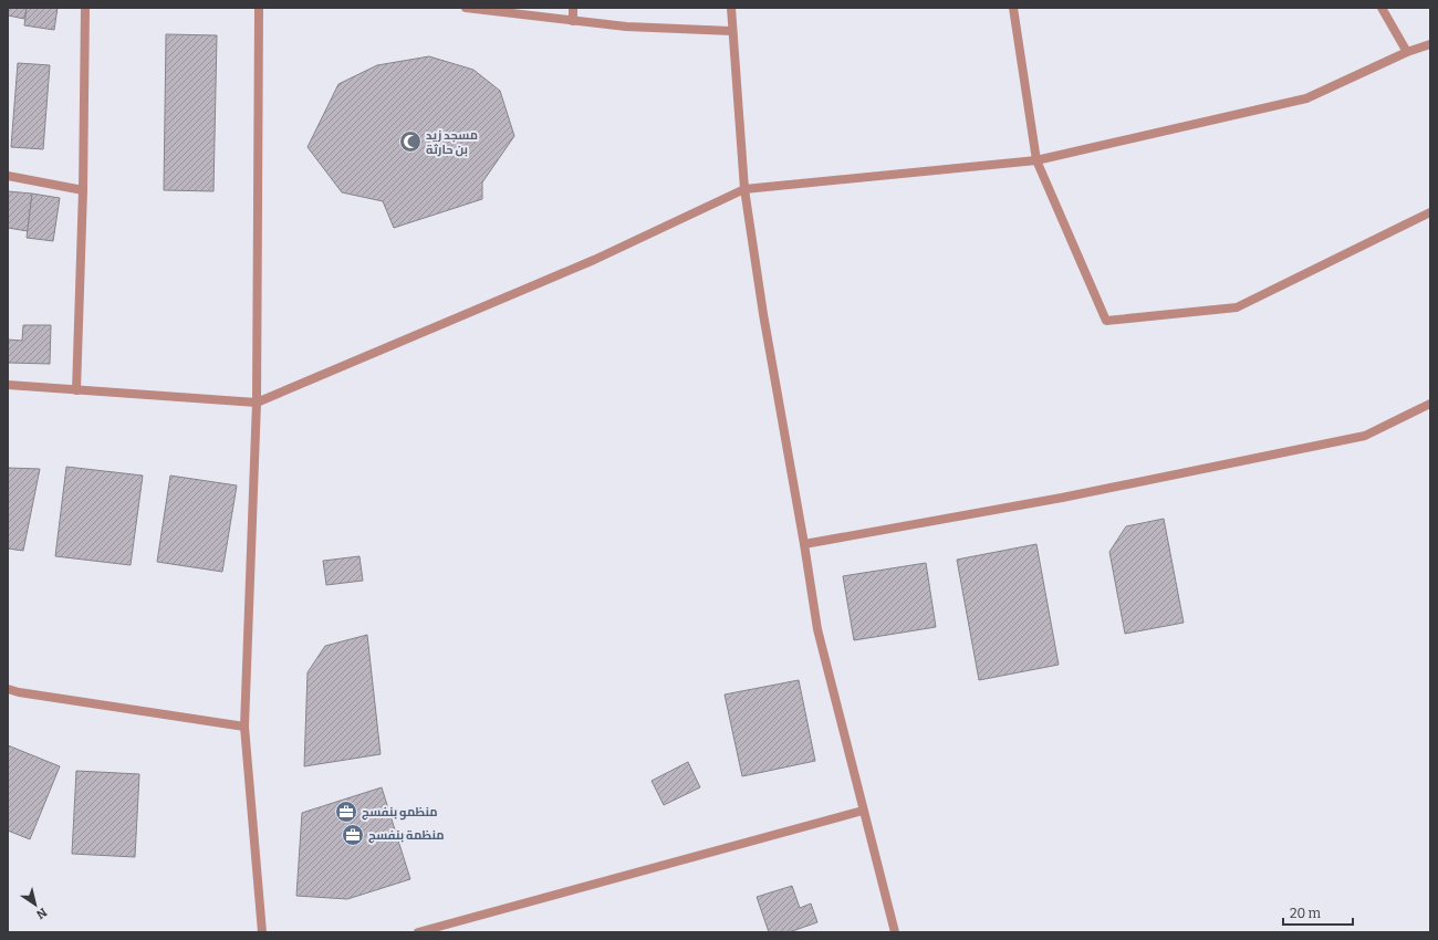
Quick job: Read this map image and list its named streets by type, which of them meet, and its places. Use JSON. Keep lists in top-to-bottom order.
{
  "places": {
    "mosque": ["مسجد زيد بن حارثة"],
    "office": ["منظمو بنفسج", "منظمة بنفسج"]
  },
  "scale_bar": "20 m",
  "north": "bottom right"
}
